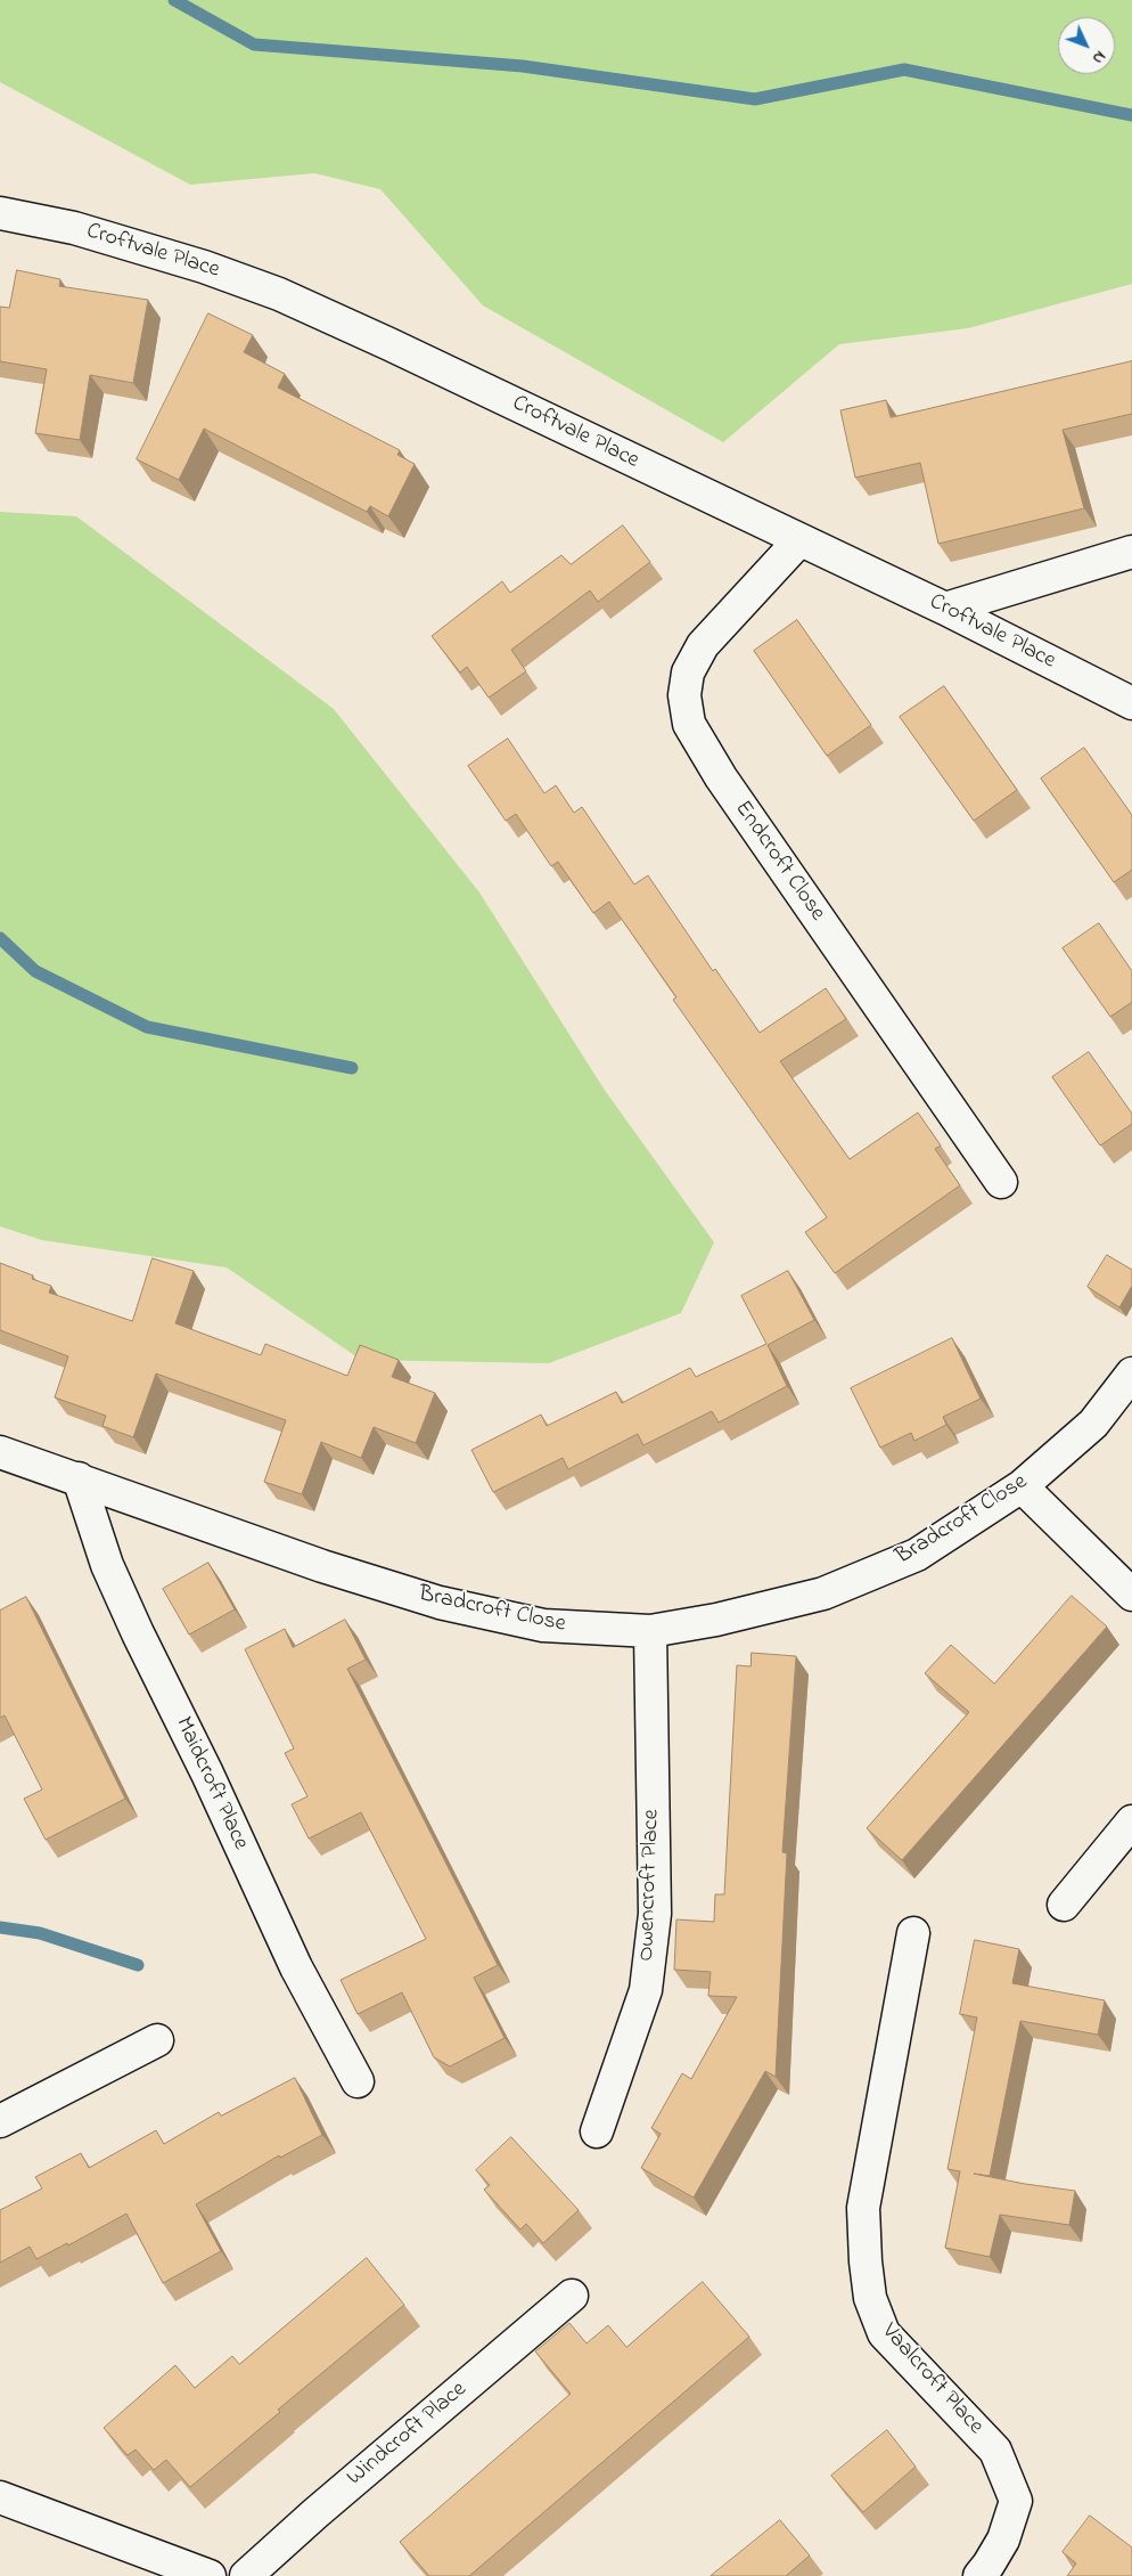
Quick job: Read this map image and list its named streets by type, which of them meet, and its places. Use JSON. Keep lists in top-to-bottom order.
{
  "streets": {
    "street": [
      "Croftvale Place",
      "Endcroft Close",
      "Bradcroft Close",
      "Maidcroft Place",
      "Owencroft Place",
      "Vaalcroft Place",
      "Windcroft Place"
    ]
  },
  "crossings": [
    ["Croftvale Place", "Endcroft Close"],
    ["Bradcroft Close", "Maidcroft Place"],
    ["Bradcroft Close", "Owencroft Place"]
  ],
  "north": "bottom right"
}
